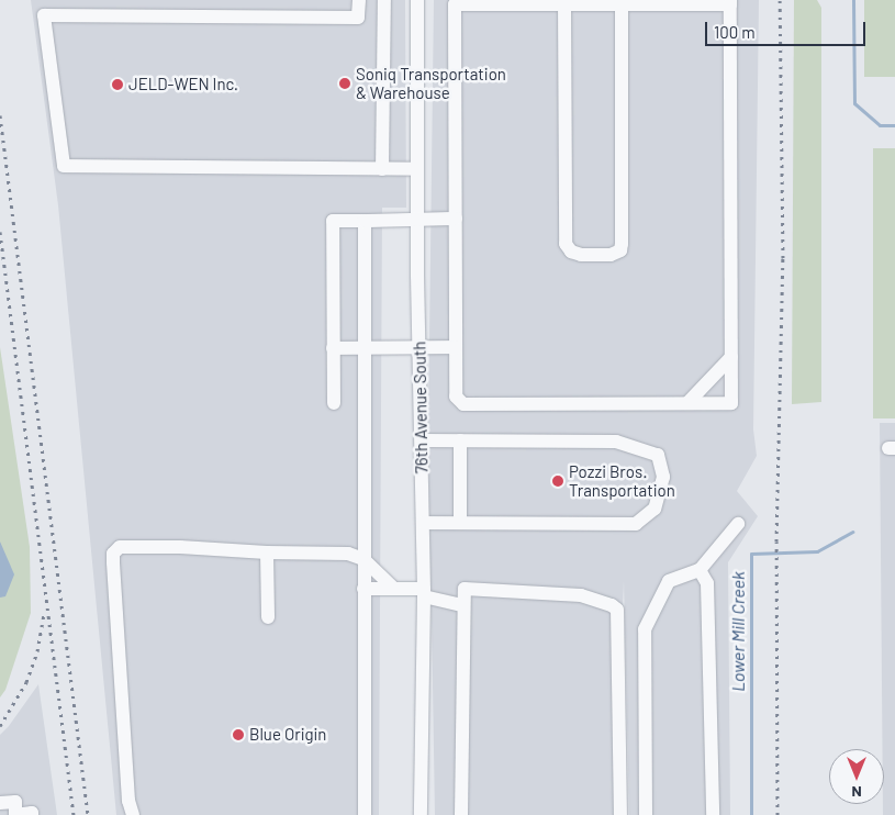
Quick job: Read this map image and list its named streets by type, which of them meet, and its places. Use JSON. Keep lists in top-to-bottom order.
{
  "streets": {
    "street": ["76th Avenue South"]
  },
  "water": ["Lower Mill Creek"],
  "places": [
    "Soniq Transportation & Warehouse",
    "JELD-WEN Inc.",
    "Pozzi Bros. Transportation",
    "Blue Origin"
  ],
  "scale_bar": "100 m",
  "north": "bottom"
}
